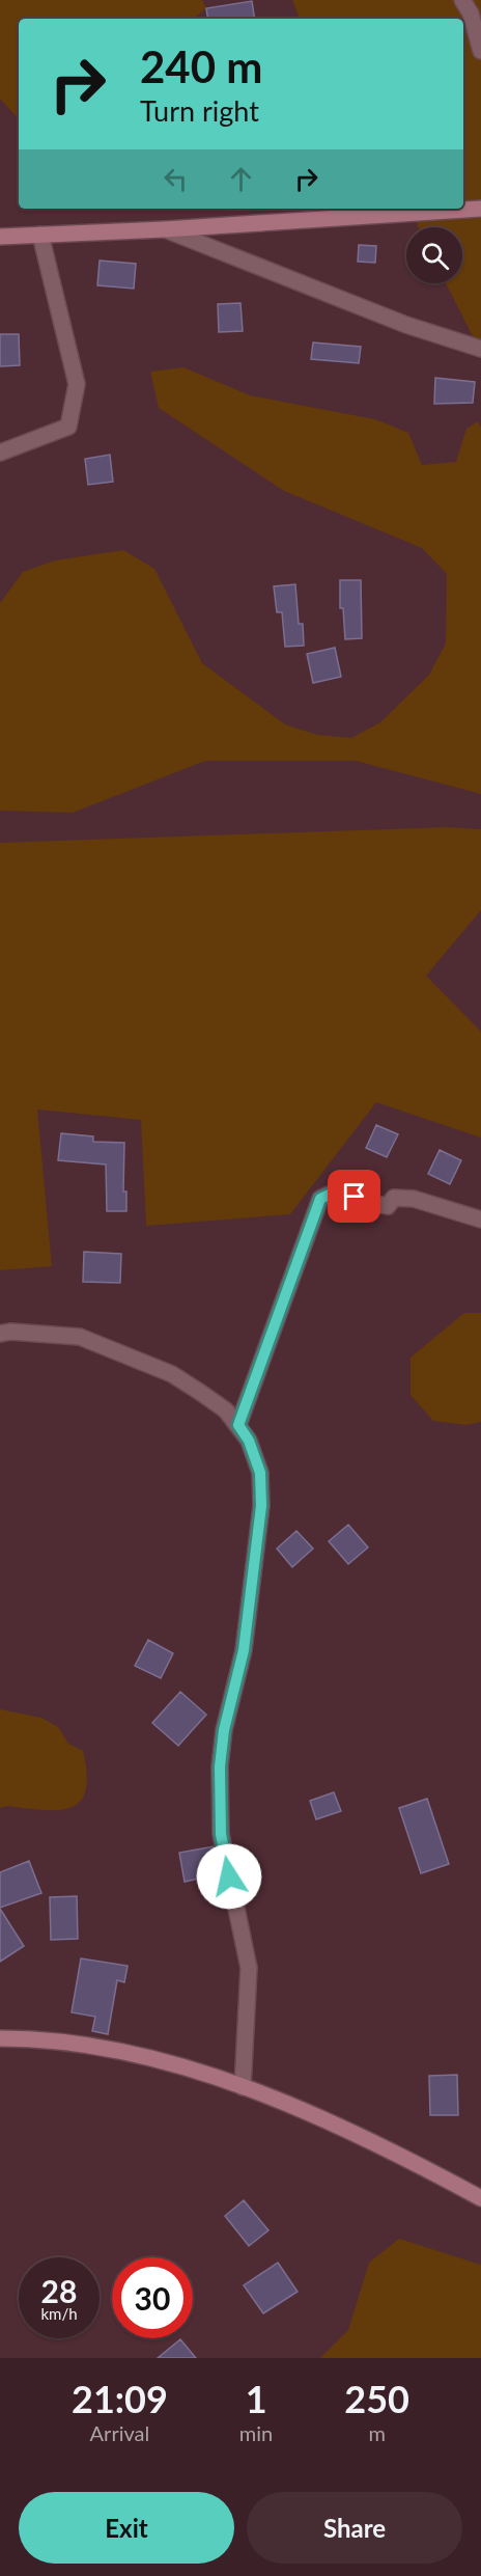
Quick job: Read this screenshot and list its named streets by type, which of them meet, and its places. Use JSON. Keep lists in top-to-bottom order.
{
  "page": {
    "turn": ["240 m", "Turn right"],
    "speed": "28 km/h",
    "limit": "30",
    "eta": [
      "21:09",
      "Arrival",
      "1",
      "min",
      "250",
      "m"
    ],
    "buttons": ["Exit", "Share"]
  }
}
